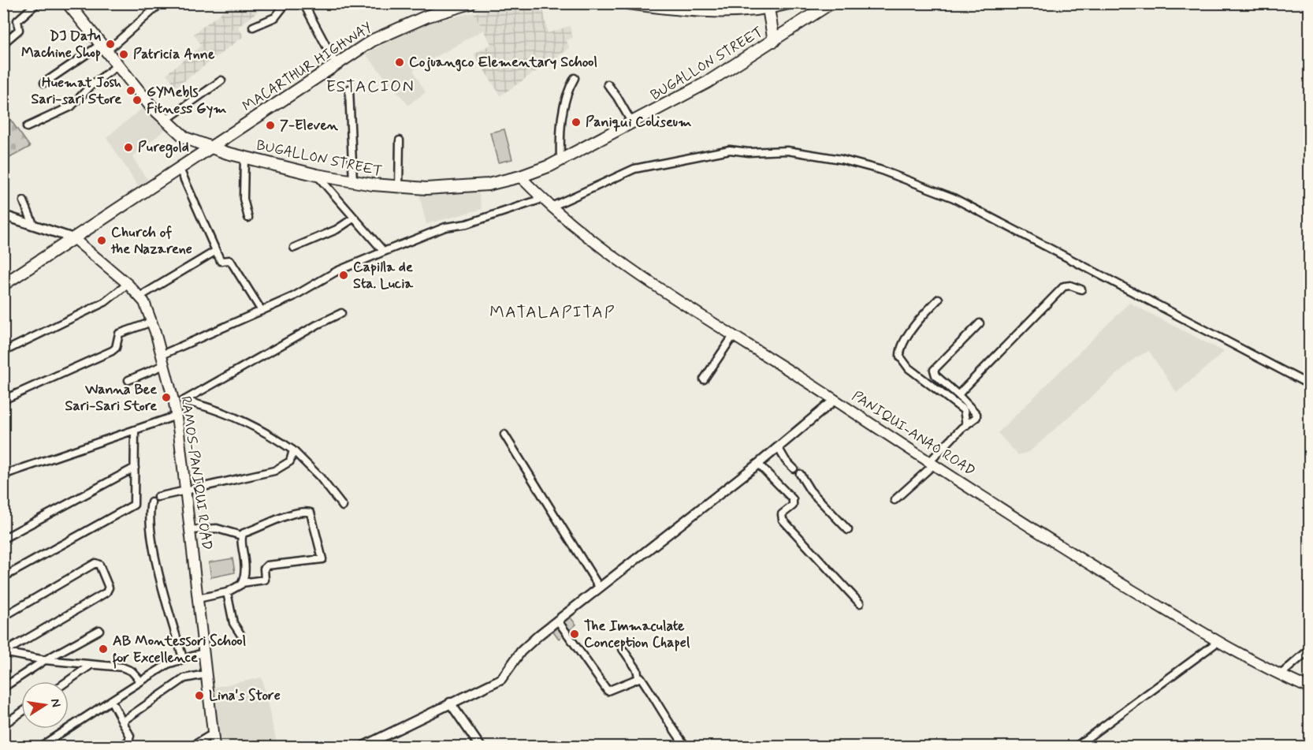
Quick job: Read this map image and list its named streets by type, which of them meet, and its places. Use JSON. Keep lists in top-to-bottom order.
{
  "streets": {
    "main road": [
      "BUGALLON STREET",
      "MACARTHUR HIGHWAY",
      "PANIQUI-ANAO ROAD",
      "RAMOS-PANIQUI ROAD"
    ]
  },
  "crossings": [
    ["BUGALLON STREET", "MACARTHUR HIGHWAY"],
    ["BUGALLON STREET", "PANIQUI-ANAO ROAD"],
    ["MACARTHUR HIGHWAY", "RAMOS-PANIQUI ROAD"]
  ],
  "districts": ["ESTACION", "MATALAPITAP"],
  "places": [
    "DJ Datu Machine Shop",
    "Patricia Anne",
    "Cojuangco Elementary School",
    "Huemat Josh Sari-sari Store",
    "GYMebls Fitness Gym",
    "Paniqui Coliseum",
    "7-Eleven",
    "Puregold",
    "Church of the Nazarene",
    "Capilla de Sta. Lucia",
    "Wanna Bee Sari-Sari Store",
    "The Immaculate Conception Chapel",
    "AB Montessori School for Excellence",
    "Lina's Store"
  ],
  "north": "right"
}
